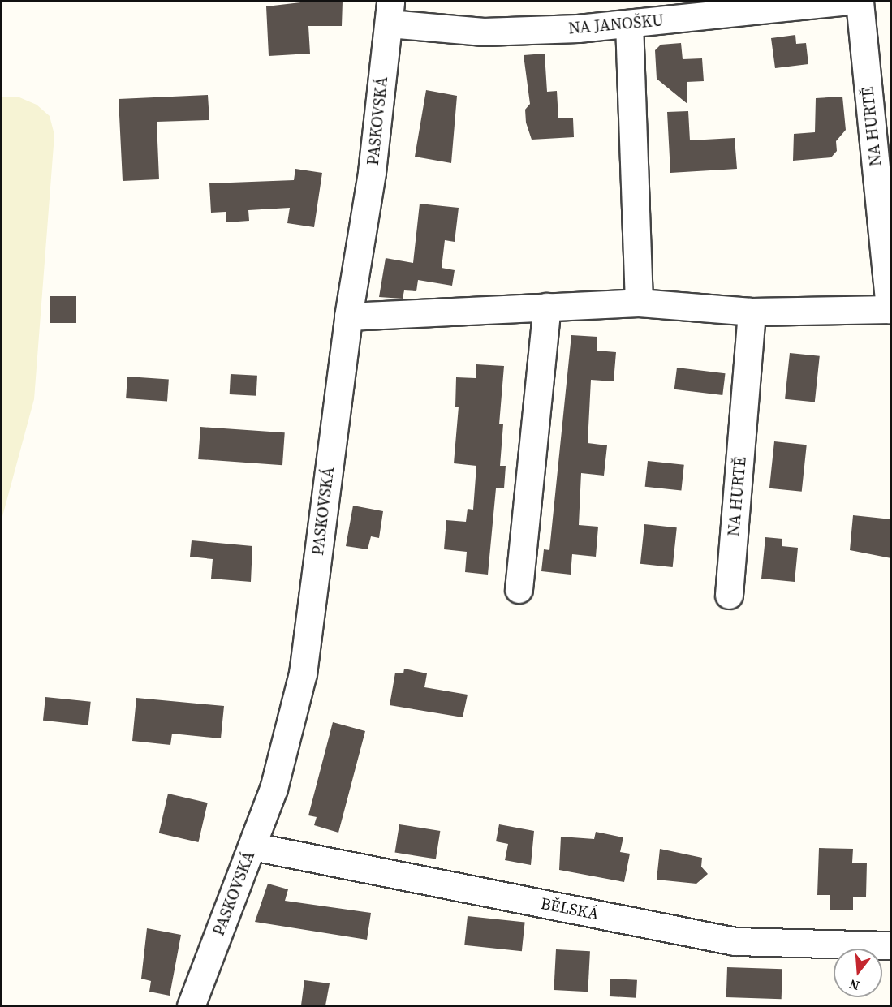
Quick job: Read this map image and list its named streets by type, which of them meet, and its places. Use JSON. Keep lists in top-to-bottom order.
{
  "streets": {
    "street": [
      "NA JANOŠKU",
      "PASKOVSKÁ",
      "NA HURTĚ",
      "BĚLSKÁ"
    ]
  },
  "crossings": [
    ["NA JANOŠKU", "PASKOVSKÁ"],
    ["PASKOVSKÁ", "NA HURTĚ"],
    ["PASKOVSKÁ", "BĚLSKÁ"]
  ],
  "north": "bottom"
}
